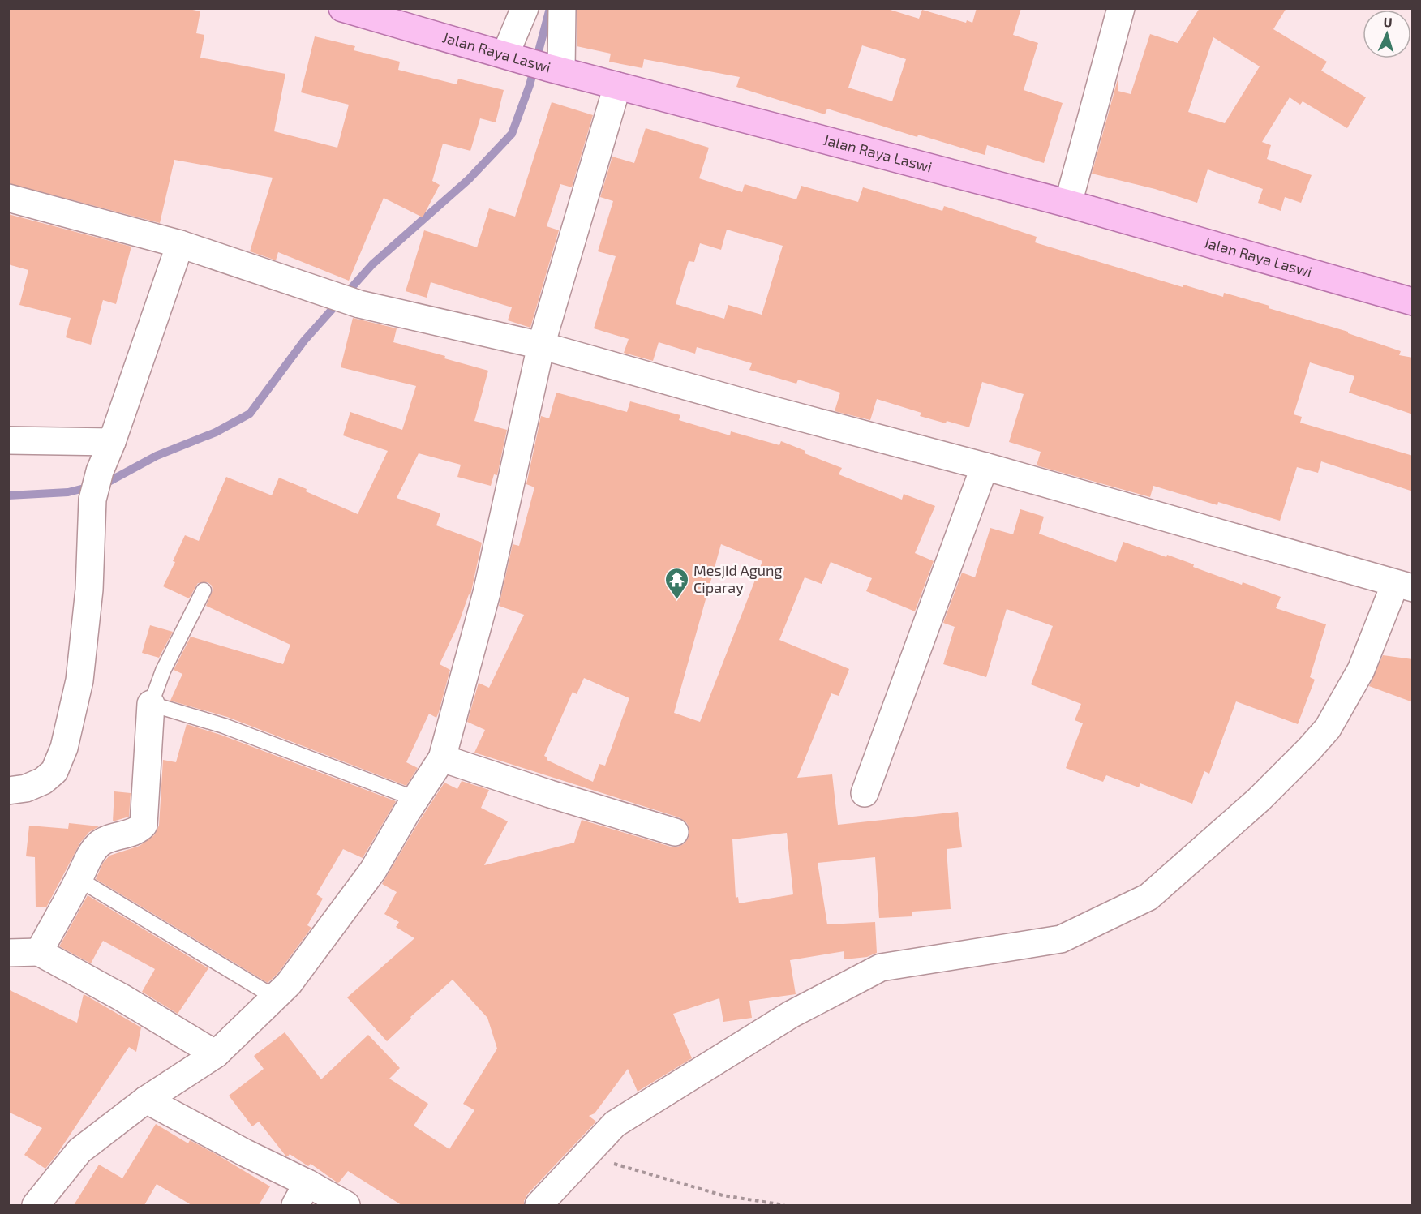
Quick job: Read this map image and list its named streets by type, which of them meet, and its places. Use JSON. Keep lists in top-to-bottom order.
{
  "streets": {
    "main road": ["Jalan Raya Laswi"]
  },
  "places": {
    "temple": ["Mesjid Agung Ciparay"]
  },
  "north": "top"
}
